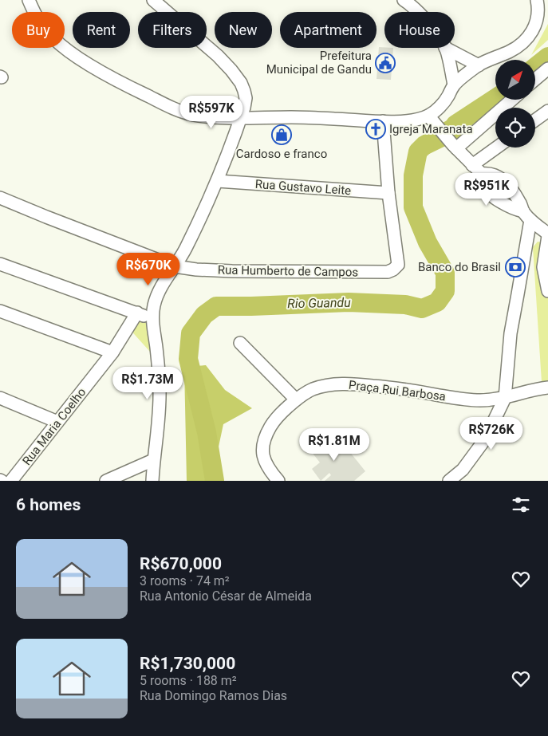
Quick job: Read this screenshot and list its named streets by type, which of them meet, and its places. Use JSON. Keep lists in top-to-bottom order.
{
  "streets": {
    "street": [
      "Rua Gustavo Leite",
      "Rua Humberto de Campos",
      "Praça Rui Barbosa",
      "Rua Maria Coelho"
    ]
  },
  "crossings": [
    ["Rua Gustavo Leite", "Rua Humberto de Campos"]
  ],
  "water": ["Rio Guandu"],
  "places": {
    "public building": ["Prefeitura Municipal de Gandu"],
    "church": ["Igreja Maranata"],
    "shop": ["Cardoso e franco"],
    "bank": ["Banco do Brasil"]
  },
  "north": "top right",
  "page": {
    "chip": [
      "Buy",
      "Rent",
      "Filters",
      "New",
      "Apartment",
      "House"
    ],
    "price": [
      "R$597K",
      "R$951K",
      "R$670K",
      "R$1.73M",
      "R$726K",
      "R$1.81M"
    ],
    "heading": "6 homes",
    "list": [
      {
        "name": "R$670,000",
        "note": "3 rooms · 74 m² · Rua Antonio César de Almeida"
      },
      {
        "name": "R$1,730,000",
        "note": "5 rooms · 188 m² · Rua Domingo Ramos Dias"
      }
    ]
  }
}
